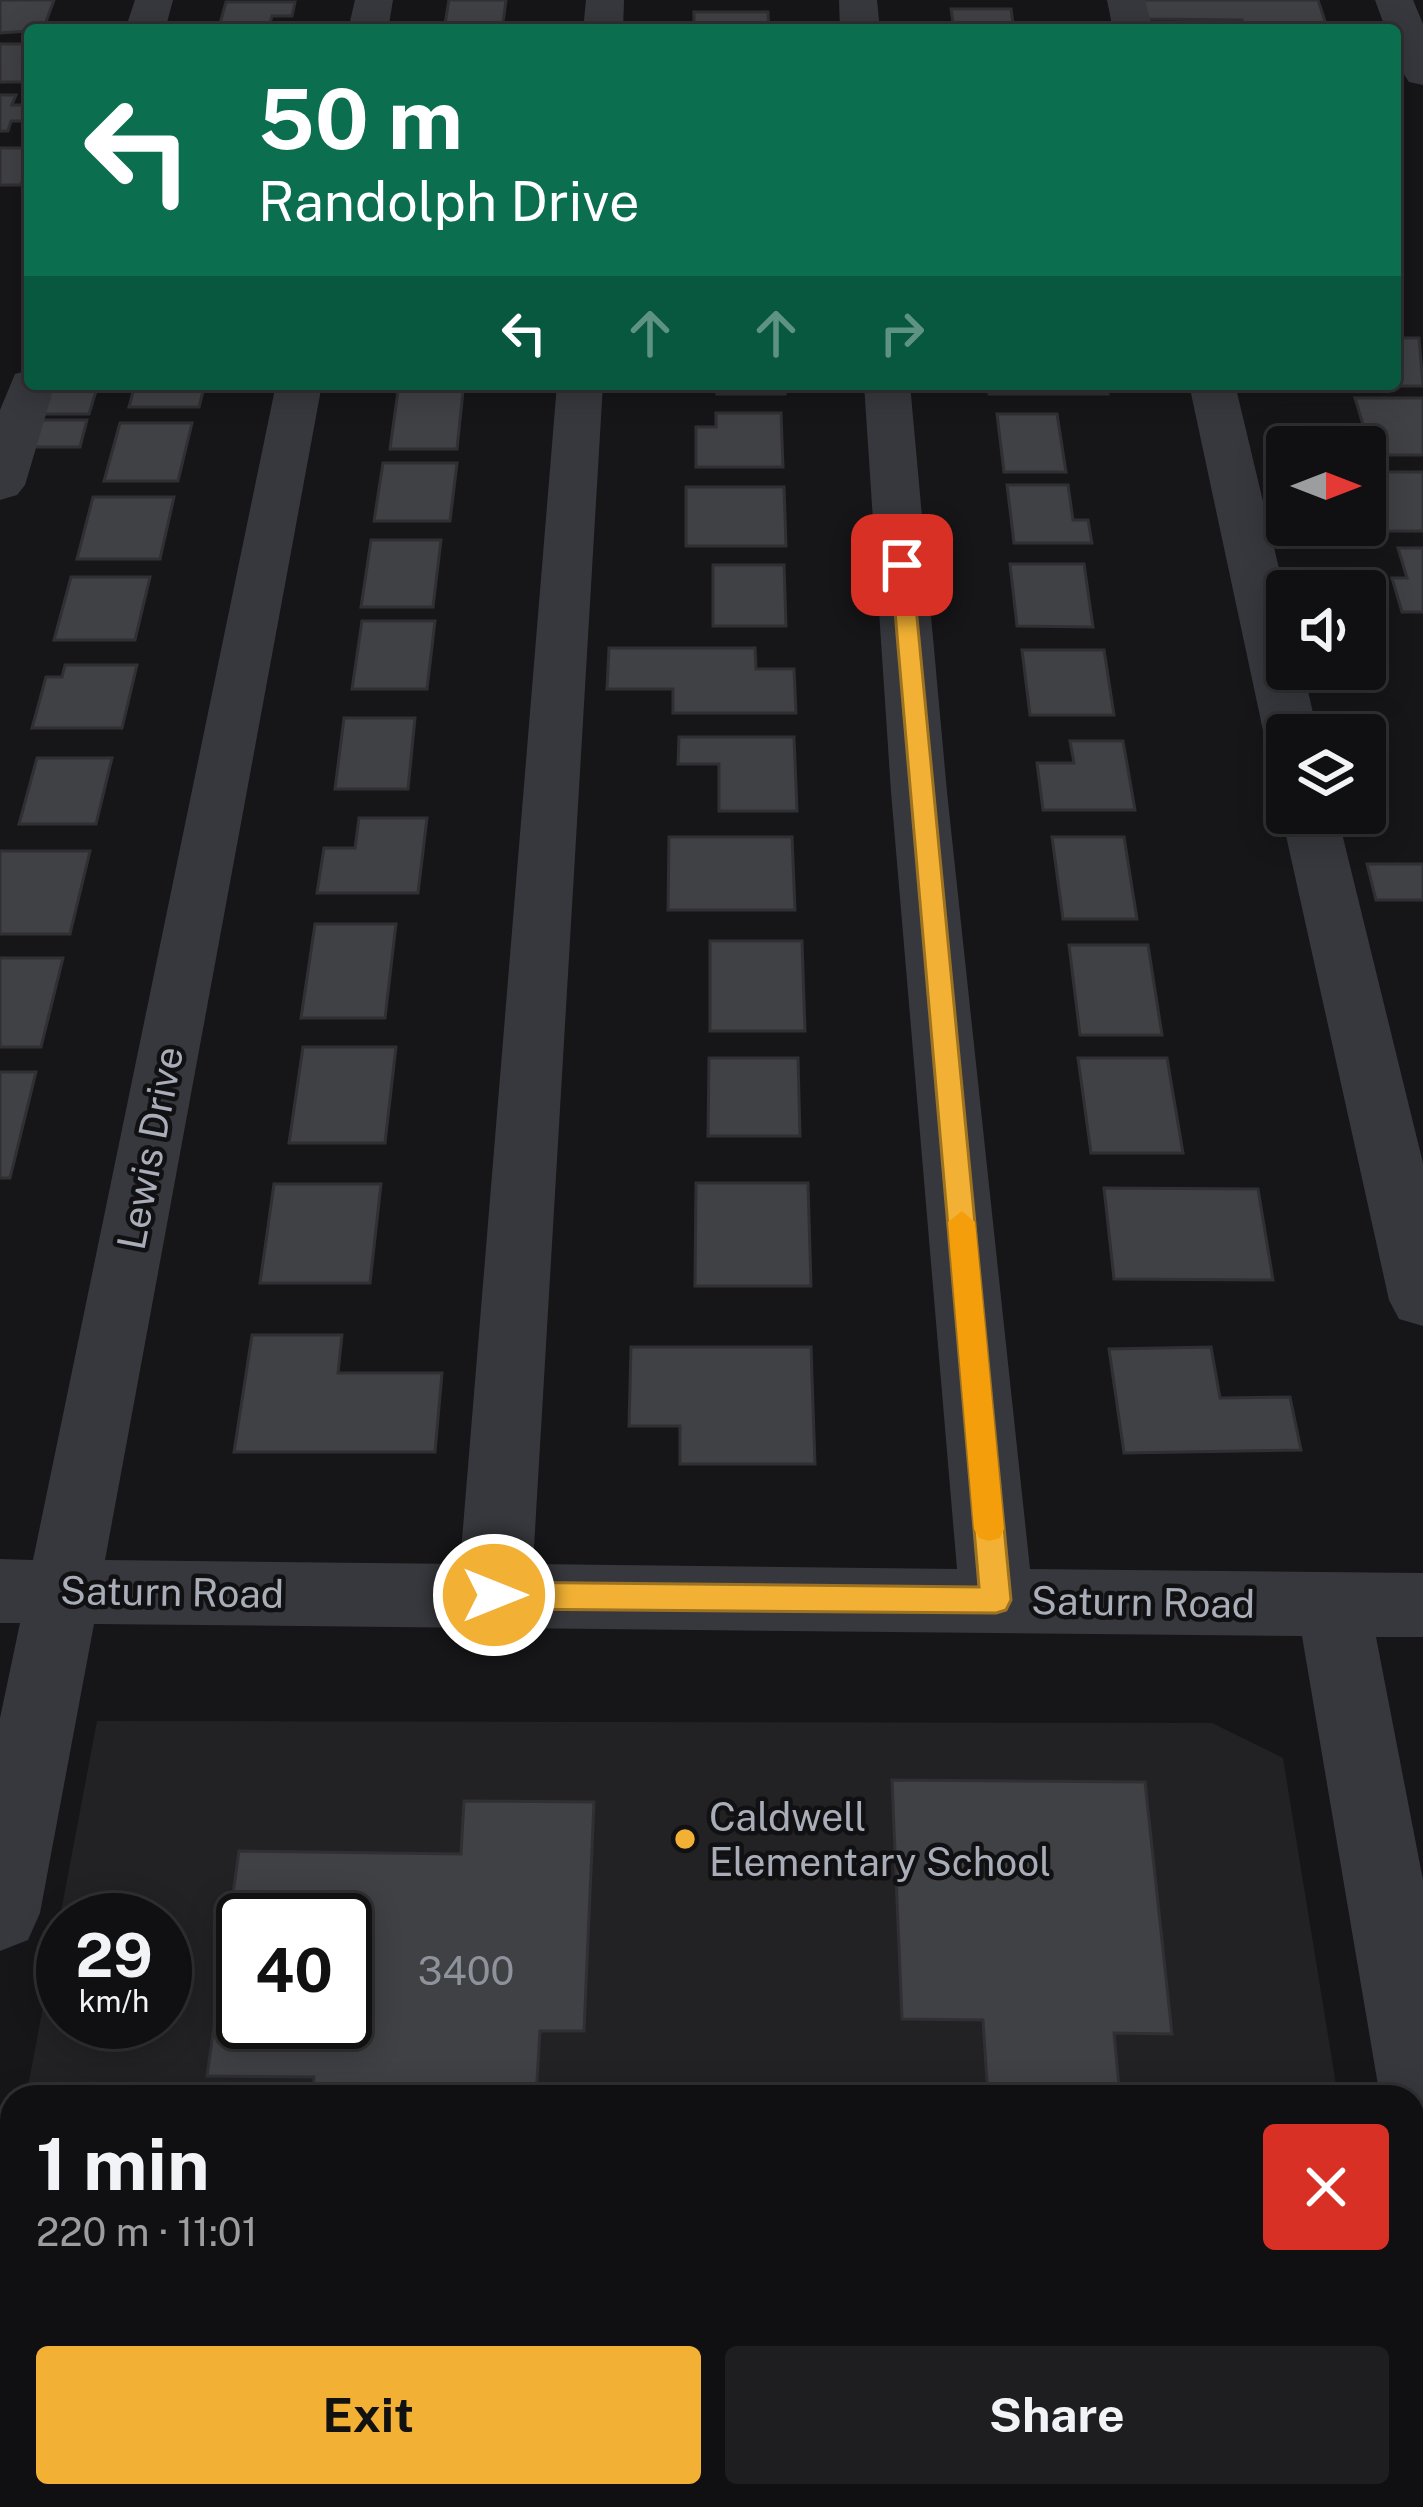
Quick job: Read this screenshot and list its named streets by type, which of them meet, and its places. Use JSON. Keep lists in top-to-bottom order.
{
  "streets": {
    "street": ["Lewis Drive", "Saturn Road"]
  },
  "crossings": [
    ["Lewis Drive", "Saturn Road"]
  ],
  "places": ["Caldwell Elementary School"],
  "house_numbers": ["3400"],
  "north": "right",
  "page": {
    "turn": ["50 m", "Randolph Drive"],
    "speed": "29 km/h",
    "limit": "40",
    "heading": ["1 min", "220 m · 11:01"],
    "buttons": ["Exit", "Share"]
  }
}
